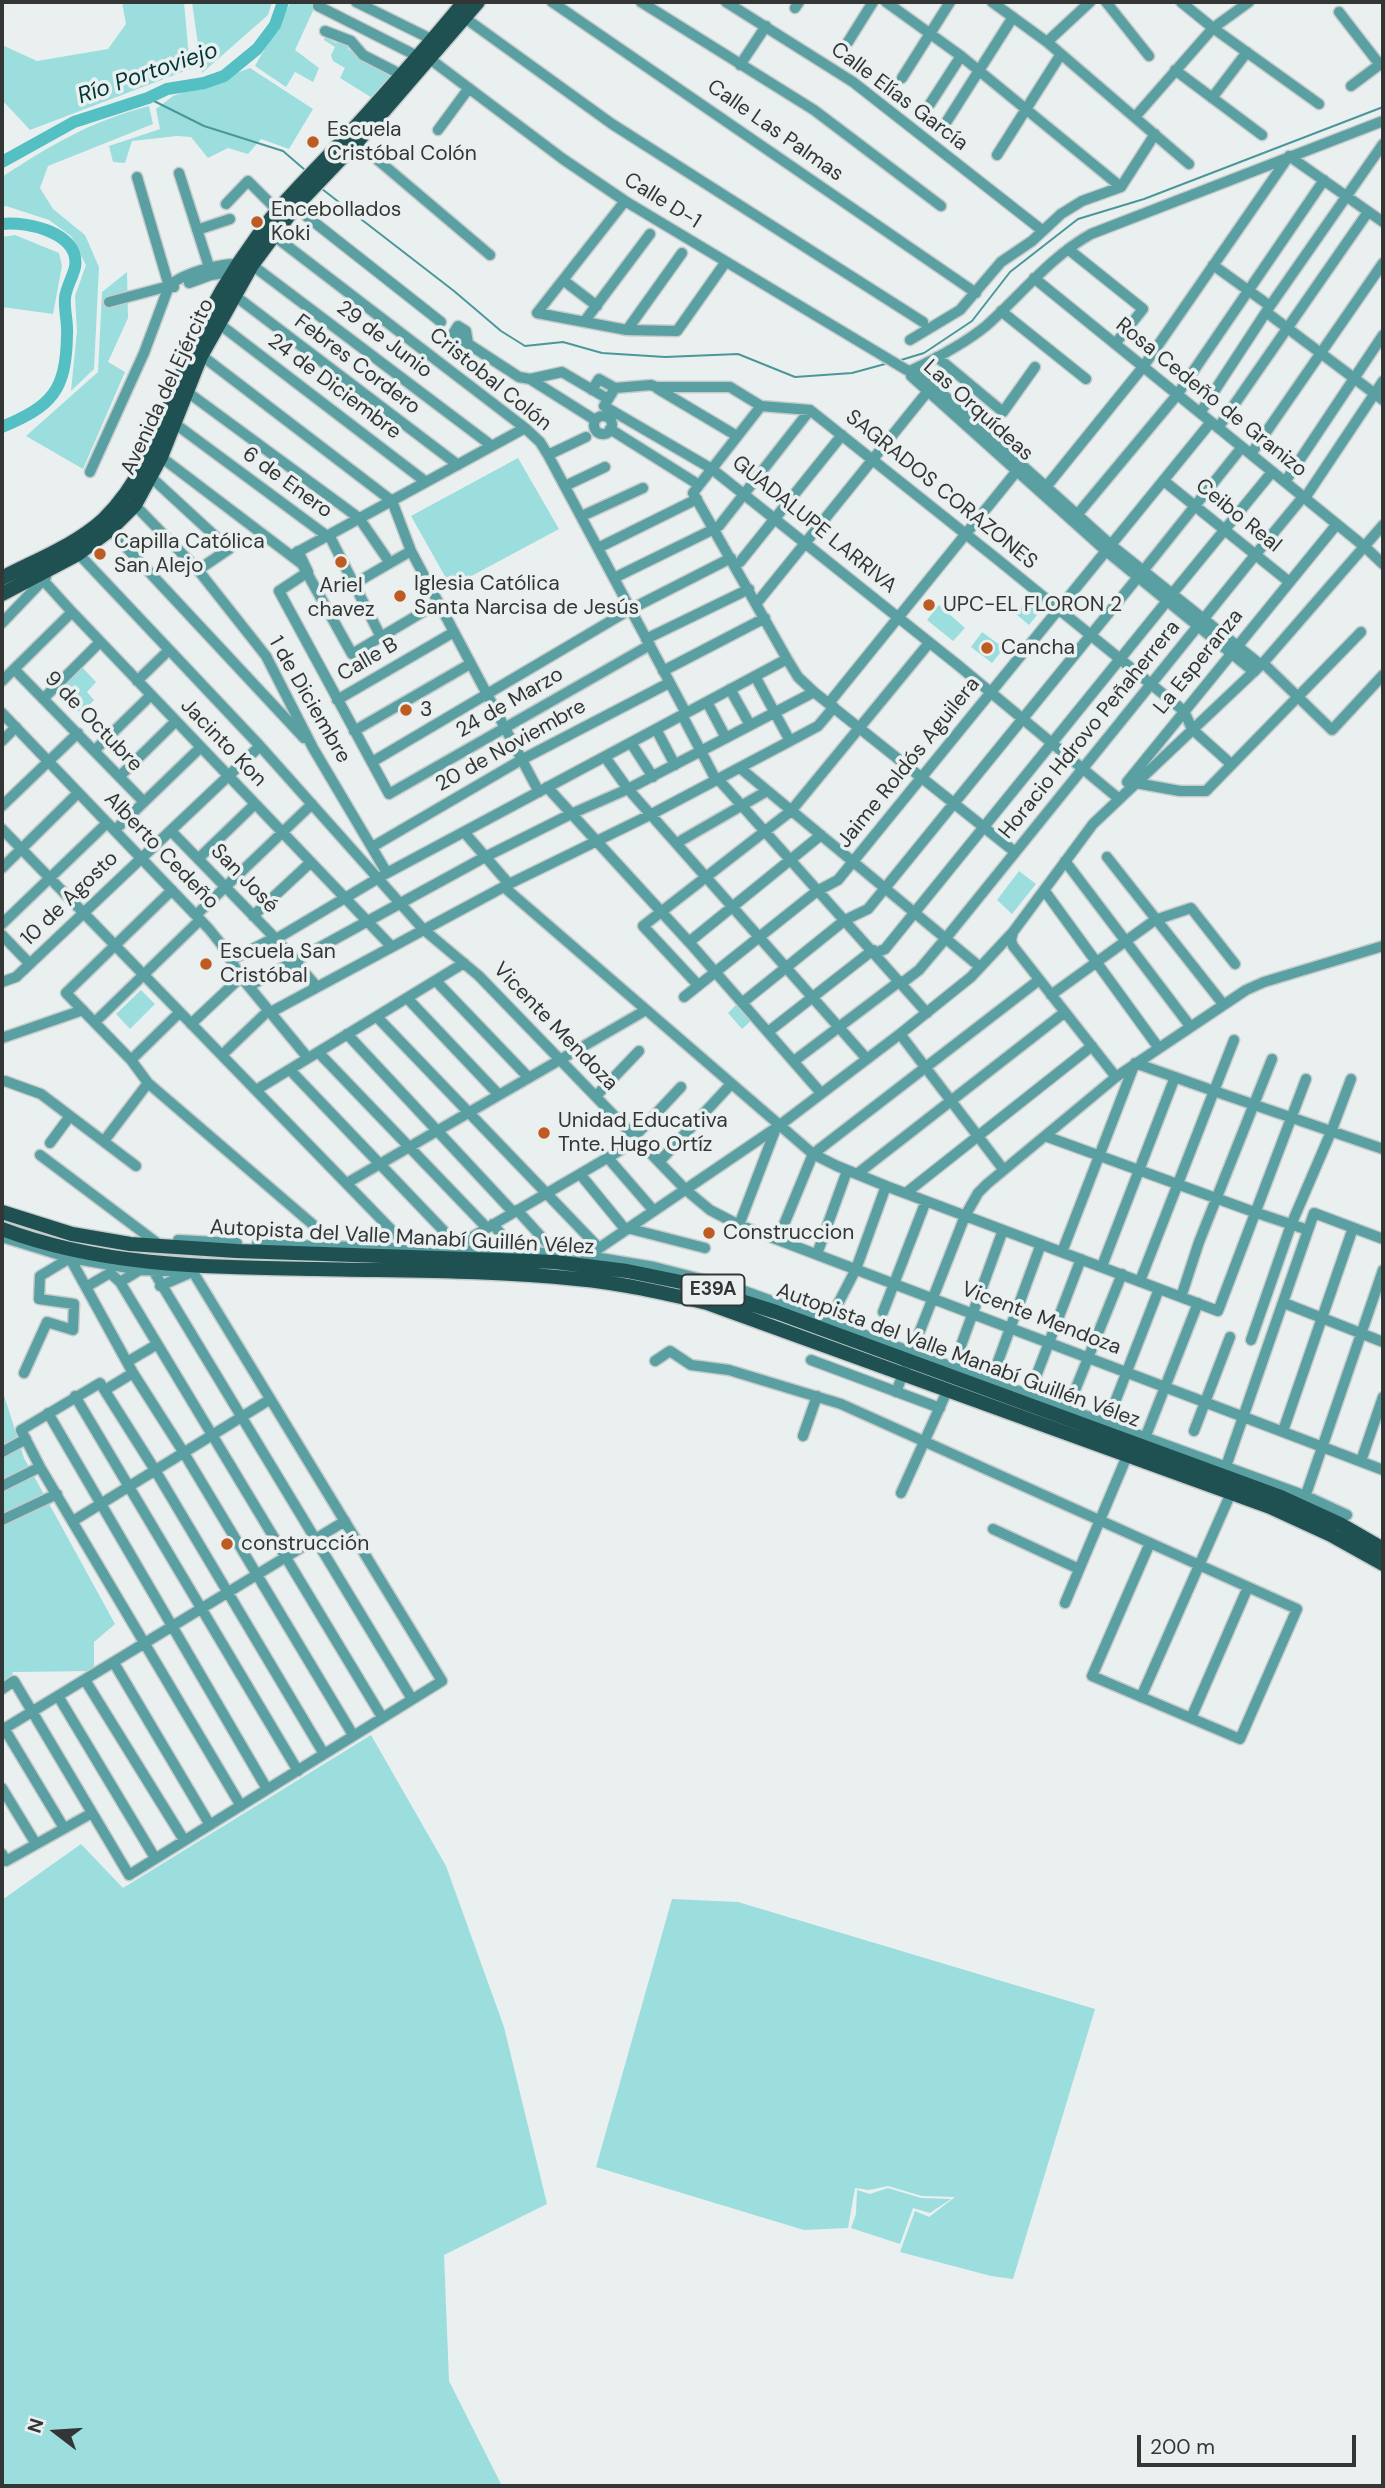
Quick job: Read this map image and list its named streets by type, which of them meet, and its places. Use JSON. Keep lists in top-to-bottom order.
{
  "streets": {
    "main road": ["Avenida del Ejército", "Autopista del Valle Manabí Guillén Vélez", "E39A"],
    "street": [
      "Calle Elías García",
      "Calle Las Palmas",
      "Calle D-1",
      "29 de Junio",
      "Febres Cordero",
      "Cristobal Colón",
      "24 de Diciembre",
      "Rosa Cedeño de Granizo",
      "Las Orquídeas",
      "6 de Enero",
      "SAGRADOS CORAZONES",
      "Ceibo Real",
      "GUADALUPE LARRIVA",
      "Calle B",
      "La Esperanza",
      "1 de Diciembre",
      "24 de Marzo",
      "9 de Octubre",
      "Horacio Hdrovo Peñaherrera",
      "Jacinto Kon",
      "20 de Noviembre",
      "Jaime Roldós Aguilera",
      "Alberto Cedeño",
      "San José",
      "10 de Agosto",
      "Vicente Mendoza"
    ]
  },
  "crossings": [
    ["Calle D-1", "Avenida del Ejército"],
    ["Calle D-1", "Las Orquídeas"],
    ["29 de Junio", "Avenida del Ejército"],
    ["Febres Cordero", "Avenida del Ejército"],
    ["Cristobal Colón", "Avenida del Ejército"],
    ["Cristobal Colón", "24 de Marzo"],
    ["Cristobal Colón", "Horacio Hdrovo Peñaherrera"],
    ["Cristobal Colón", "20 de Noviembre"],
    ["Cristobal Colón", "Jaime Roldós Aguilera"],
    ["Avenida del Ejército", "24 de Diciembre"],
    ["Avenida del Ejército", "6 de Enero"],
    ["Avenida del Ejército", "1 de Diciembre"],
    ["Avenida del Ejército", "Jacinto Kon"],
    ["Avenida del Ejército", "Vicente Mendoza"],
    ["Rosa Cedeño de Granizo", "La Esperanza"],
    ["Rosa Cedeño de Granizo", "Horacio Hdrovo Peñaherrera"],
    ["Rosa Cedeño de Granizo", "Jaime Roldós Aguilera"],
    ["Las Orquídeas", "La Esperanza"],
    ["Las Orquídeas", "Horacio Hdrovo Peñaherrera"],
    ["Las Orquídeas", "Jaime Roldós Aguilera"],
    ["SAGRADOS CORAZONES", "La Esperanza"],
    ["SAGRADOS CORAZONES", "Horacio Hdrovo Peñaherrera"],
    ["SAGRADOS CORAZONES", "Jaime Roldós Aguilera"],
    ["Ceibo Real", "La Esperanza"],
    ["Ceibo Real", "Horacio Hdrovo Peñaherrera"],
    ["Ceibo Real", "Jaime Roldós Aguilera"],
    ["GUADALUPE LARRIVA", "La Esperanza"],
    ["GUADALUPE LARRIVA", "Horacio Hdrovo Peñaherrera"],
    ["GUADALUPE LARRIVA", "Jaime Roldós Aguilera"],
    ["1 de Diciembre", "20 de Noviembre"],
    ["1 de Diciembre", "Vicente Mendoza"],
    ["Jacinto Kon", "10 de Agosto"],
    ["Alberto Cedeño", "10 de Agosto"],
    ["Alberto Cedeño", "Autopista del Valle Manabí Guillén Vélez"],
    ["San José", "10 de Agosto"],
    ["10 de Agosto", "Vicente Mendoza"]
  ],
  "water": ["Río Portoviejo"],
  "places": [
    "Escuela Cristóbal Colón",
    "Encebollados Koki",
    "Capilla Católica San Alejo",
    "Ariel chavez",
    "Iglesia Católica Santa Narcisa de Jesús",
    "UPC-EL FLORON 2",
    "Cancha",
    "3",
    "Escuela San Cristóbal",
    "Unidad Educativa Tnte. Hugo Ortíz",
    "Construccion",
    "construcción"
  ],
  "scale_bar": "200 m",
  "north": "left"
}
